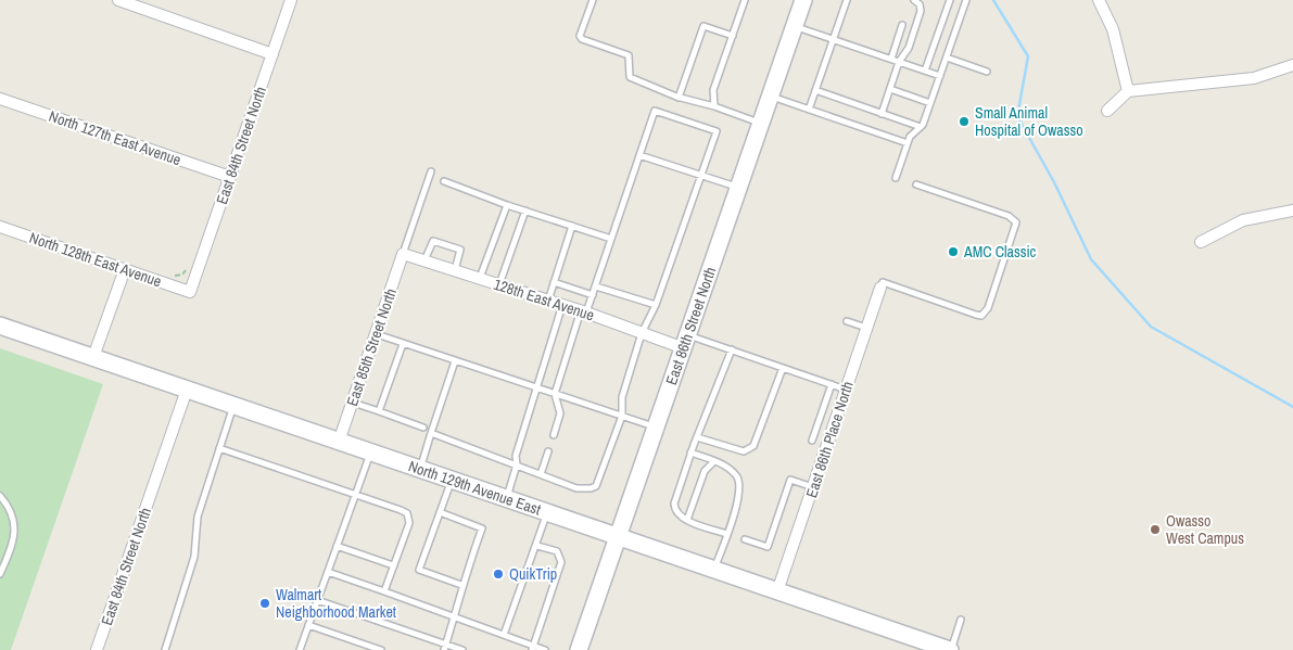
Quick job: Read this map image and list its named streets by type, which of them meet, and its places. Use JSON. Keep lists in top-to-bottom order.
{
  "streets": {
    "main road": ["East 86th Street North", "North 129th Avenue East"],
    "street": [
      "North 127th East Avenue",
      "East 84th Street North",
      "North 128th East Avenue",
      "128th East Avenue",
      "East 85th Street North",
      "East 86th Place North"
    ]
  },
  "crossings": [
    ["North 127th East Avenue", "East 84th Street North"],
    ["East 84th Street North", "North 128th East Avenue"],
    ["East 84th Street North", "North 129th Avenue East"],
    ["128th East Avenue", "East 86th Street North"],
    ["128th East Avenue", "East 85th Street North"],
    ["East 86th Street North", "North 129th Avenue East"],
    ["East 85th Street North", "North 129th Avenue East"],
    ["East 86th Place North", "North 129th Avenue East"]
  ],
  "places": [
    "Small Animal Hospital of Owasso",
    "AMC Classic",
    "Owasso West Campus",
    "QuikTrip",
    "Walmart Neighborhood Market"
  ]
}
